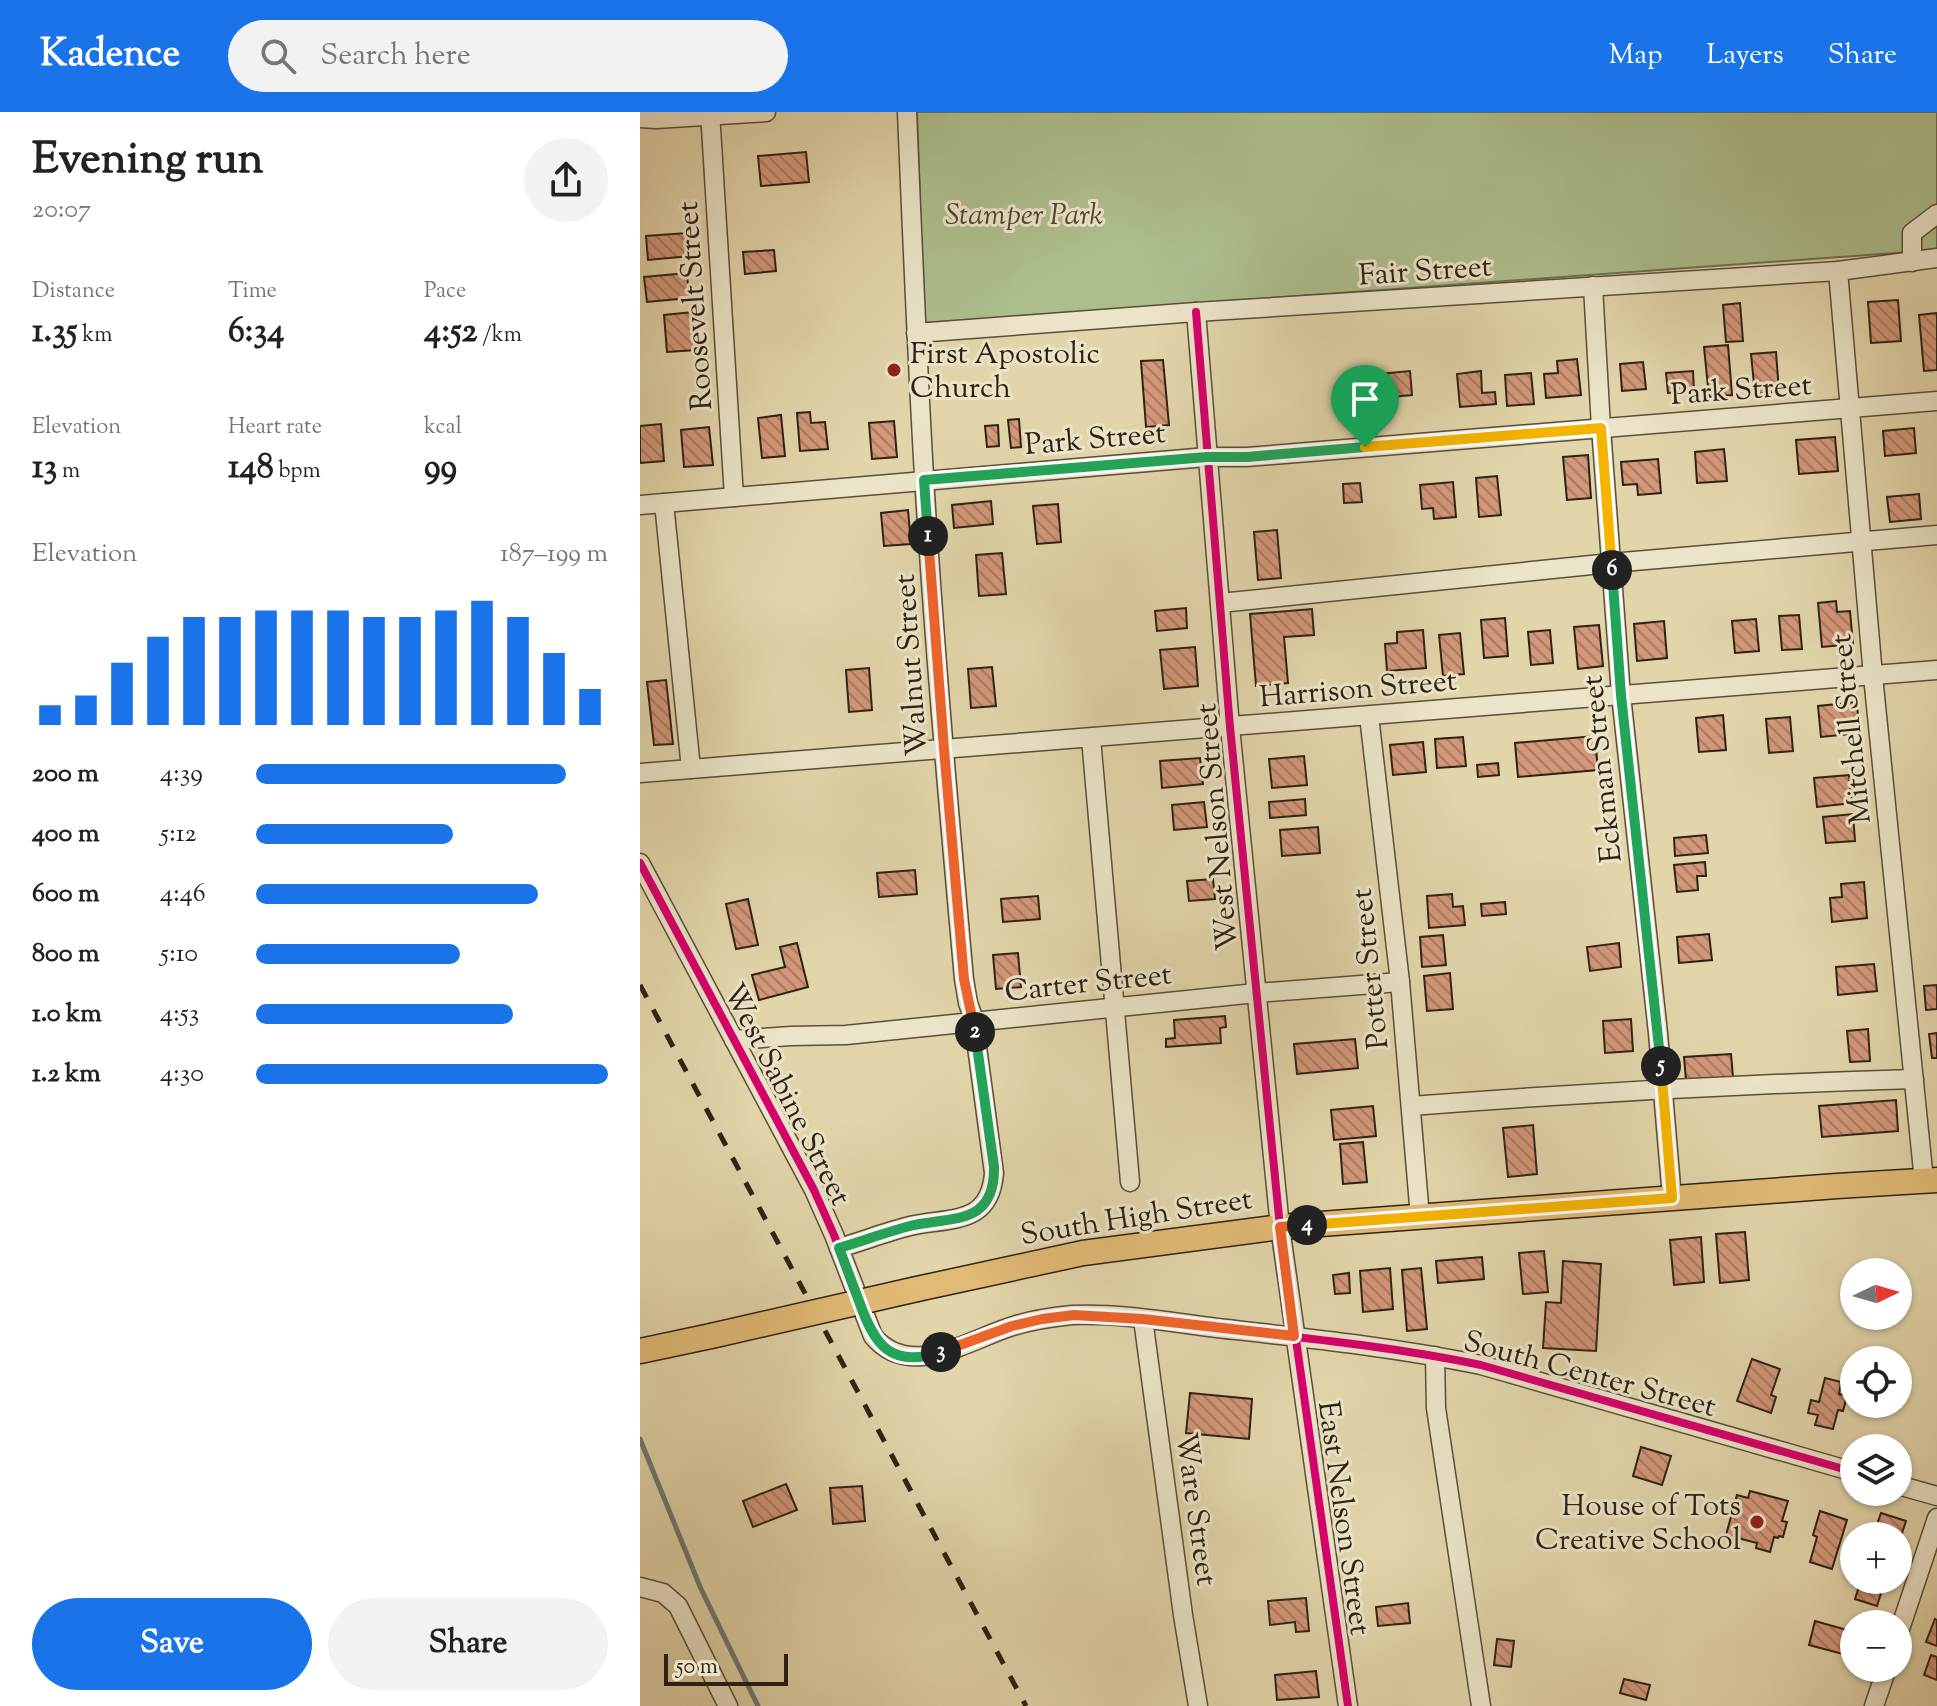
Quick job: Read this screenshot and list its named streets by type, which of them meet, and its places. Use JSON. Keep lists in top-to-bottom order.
{
  "streets": {
    "main road": ["South High Street"],
    "street": [
      "Fair Street",
      "Roosevelt Street",
      "Park Street",
      "Walnut Street",
      "Harrison Street",
      "Mitchell Street",
      "Eckman Street",
      "West Nelson Street",
      "Potter Street",
      "Carter Street",
      "West Sabine Street",
      "South Center Street",
      "Ware Street",
      "East Nelson Street"
    ]
  },
  "crossings": [
    ["Fair Street", "Walnut Street"],
    ["Fair Street", "Mitchell Street"],
    ["Fair Street", "Eckman Street"],
    ["Fair Street", "West Nelson Street"],
    ["Roosevelt Street", "Park Street"],
    ["Park Street", "Walnut Street"],
    ["Park Street", "Mitchell Street"],
    ["Park Street", "Eckman Street"],
    ["Park Street", "West Nelson Street"],
    ["Walnut Street", "Harrison Street"],
    ["Walnut Street", "Carter Street"],
    ["Walnut Street", "West Sabine Street"],
    ["Harrison Street", "Mitchell Street"],
    ["Harrison Street", "Eckman Street"],
    ["Harrison Street", "West Nelson Street"],
    ["Harrison Street", "Potter Street"],
    ["Mitchell Street", "South High Street"],
    ["Eckman Street", "South High Street"],
    ["West Nelson Street", "Carter Street"],
    ["West Nelson Street", "South High Street"],
    ["West Nelson Street", "South Center Street"],
    ["West Nelson Street", "East Nelson Street"],
    ["Potter Street", "Carter Street"],
    ["Potter Street", "South High Street"],
    ["Carter Street", "West Sabine Street"],
    ["West Sabine Street", "South Center Street"],
    ["South Center Street", "Ware Street"],
    ["South Center Street", "East Nelson Street"]
  ],
  "parks": ["Stamper Park"],
  "places": ["First Apostolic Church", "House of Tots Creative School"],
  "scale_bar": "50 m",
  "north": "right",
  "page": {
    "header": "Kadence",
    "search": "Search here",
    "nav": ["Map", "Layers", "Share"],
    "heading": ["Evening run", "20:07"],
    "stats": [
      ["Distance", "1.35 km"],
      ["Time", "6:34"],
      ["Pace", "4:52 /km"],
      ["Elevation", "13 m"],
      ["Heart rate", "148 bpm"],
      ["kcal", "99"]
    ],
    "pins": [
      "1",
      "6",
      "2",
      "5",
      "4",
      "3"
    ],
    "chart": ["Elevation", "187–199 m"],
    "list": [
      {
        "name": "200 m",
        "note": "4:39"
      },
      {
        "name": "400 m",
        "note": "5:12"
      },
      {
        "name": "600 m",
        "note": "4:46"
      },
      {
        "name": "800 m",
        "note": "5:10"
      },
      {
        "name": "1.0 km",
        "note": "4:53"
      },
      {
        "name": "1.2 km",
        "note": "4:30"
      }
    ],
    "map_buttons": ["+", "−"],
    "buttons": ["Save", "Share"],
    "scale": "50 m"
  }
}
